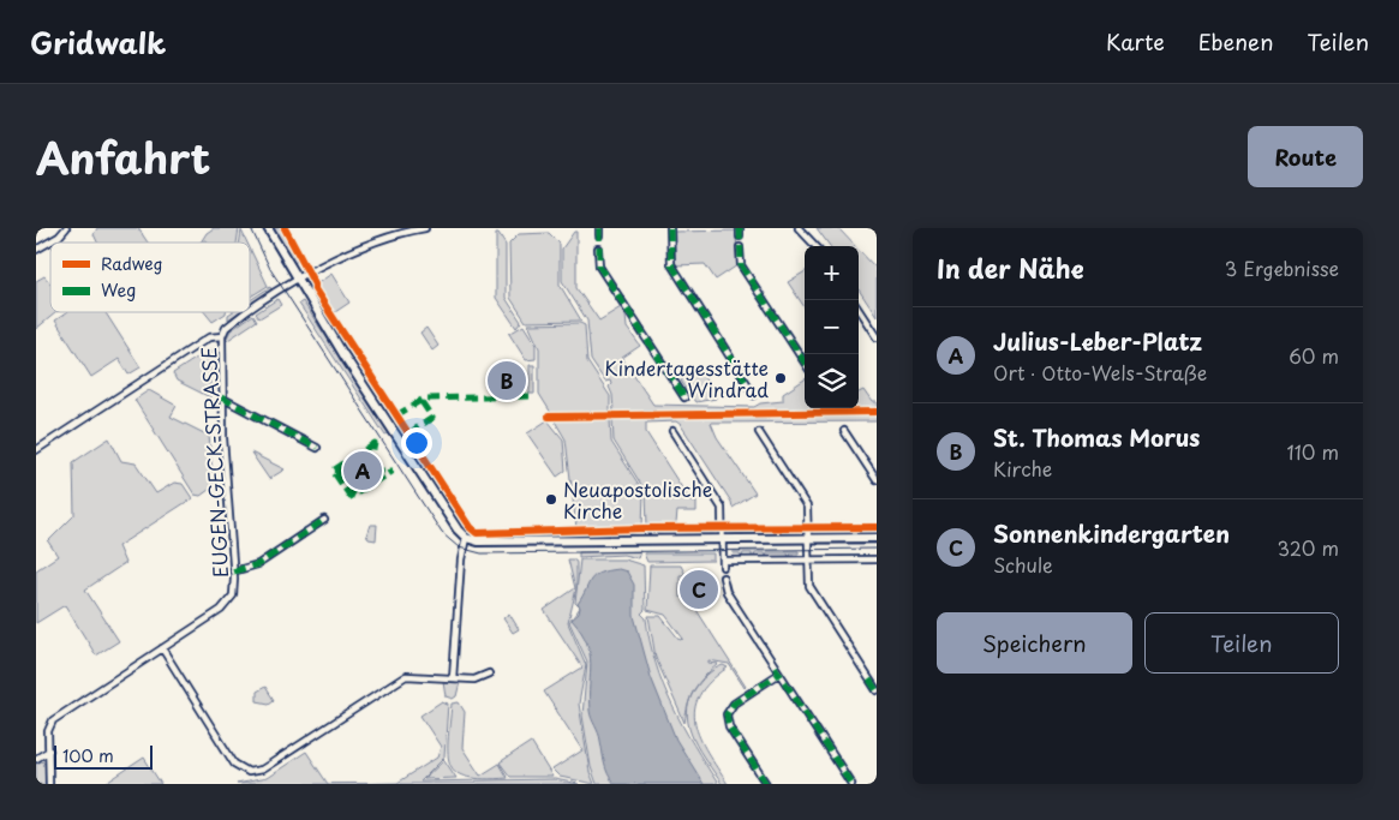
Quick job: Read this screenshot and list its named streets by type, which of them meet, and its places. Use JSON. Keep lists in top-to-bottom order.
{
  "streets": {
    "street": ["EUGEN-GECK-STRASSE"]
  },
  "places": ["Kindertagesstätte Windrad", "Neuapostolische Kirche"],
  "legend": ["Radweg", "Weg"],
  "scale_bar": "100 m",
  "page": {
    "header": "Gridwalk",
    "nav": ["Karte", "Ebenen", "Teilen"],
    "title": "Anfahrt",
    "buttons": [
      "Route",
      ["Speichern", "Teilen"]
    ],
    "heading": ["In der Nähe", "3 Ergebnisse"],
    "map_buttons": ["+", "−"],
    "list": [
      {
        "mark": "A",
        "name": "Julius-Leber-Platz",
        "note": "Ort · Otto-Wels-Straße",
        "value": "60 m"
      },
      {
        "mark": "B",
        "name": "St. Thomas Morus",
        "note": "Kirche",
        "value": "110 m"
      },
      {
        "mark": "C",
        "name": "Sonnenkindergarten",
        "note": "Schule",
        "value": "320 m"
      }
    ],
    "pins": ["B", "A", "C"],
    "scale": "100 m"
  }
}
